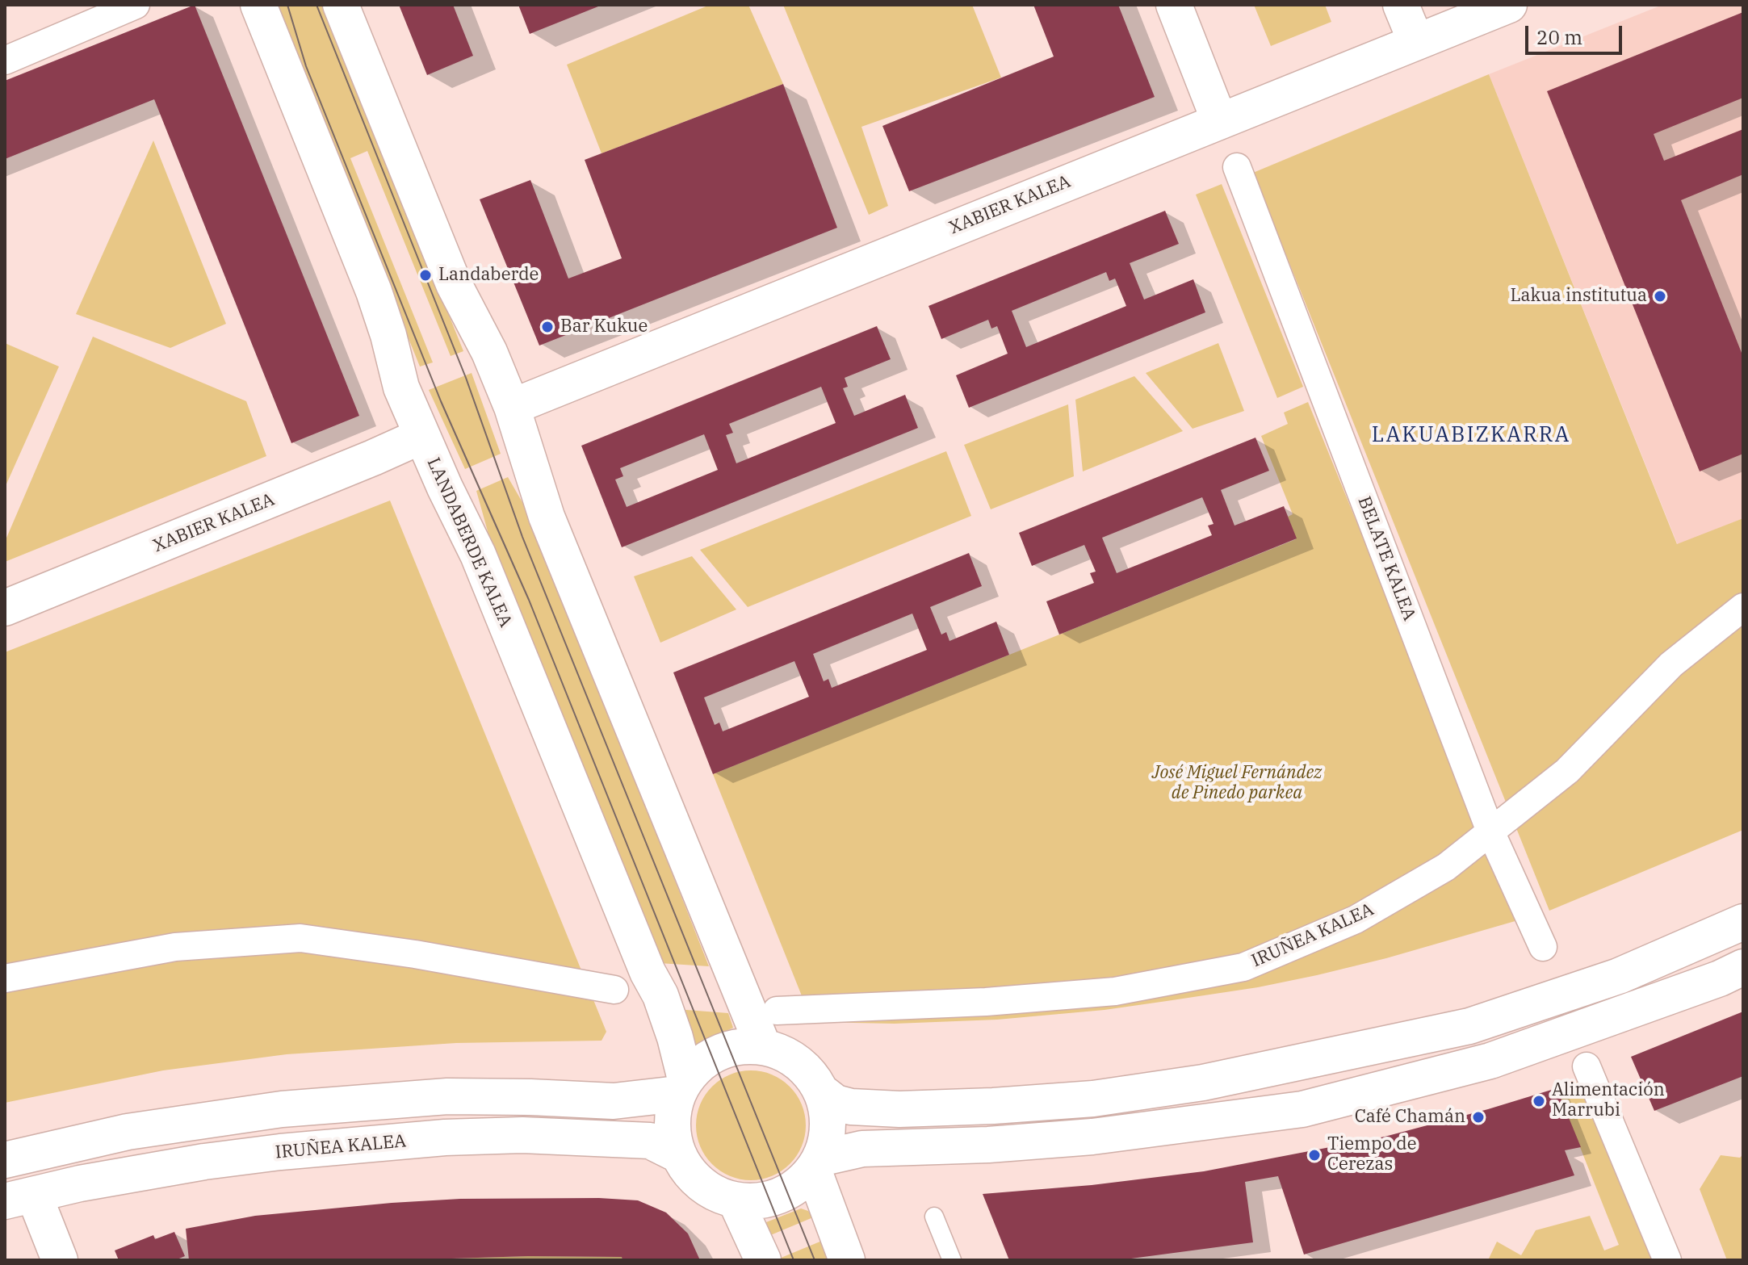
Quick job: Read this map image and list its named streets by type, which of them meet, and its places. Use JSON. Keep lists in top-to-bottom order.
{
  "streets": {
    "street": [
      "XABIER KALEA",
      "LANDABERDE KALEA",
      "BELATE KALEA",
      "IRUÑEA KALEA"
    ]
  },
  "crossings": [
    ["XABIER KALEA", "LANDABERDE KALEA"],
    ["LANDABERDE KALEA", "IRUÑEA KALEA"],
    ["BELATE KALEA", "IRUÑEA KALEA"]
  ],
  "districts": ["LAKUABIZKARRA"],
  "parks": ["José Miguel Fernández de Pinedo parkea"],
  "places": [
    "Landaberde",
    "Lakua institutua",
    "Bar Kukue",
    "Alimentación Marrubi",
    "Café Chamán",
    "Tiempo de Cerezas"
  ],
  "scale_bar": "20 m"
}
